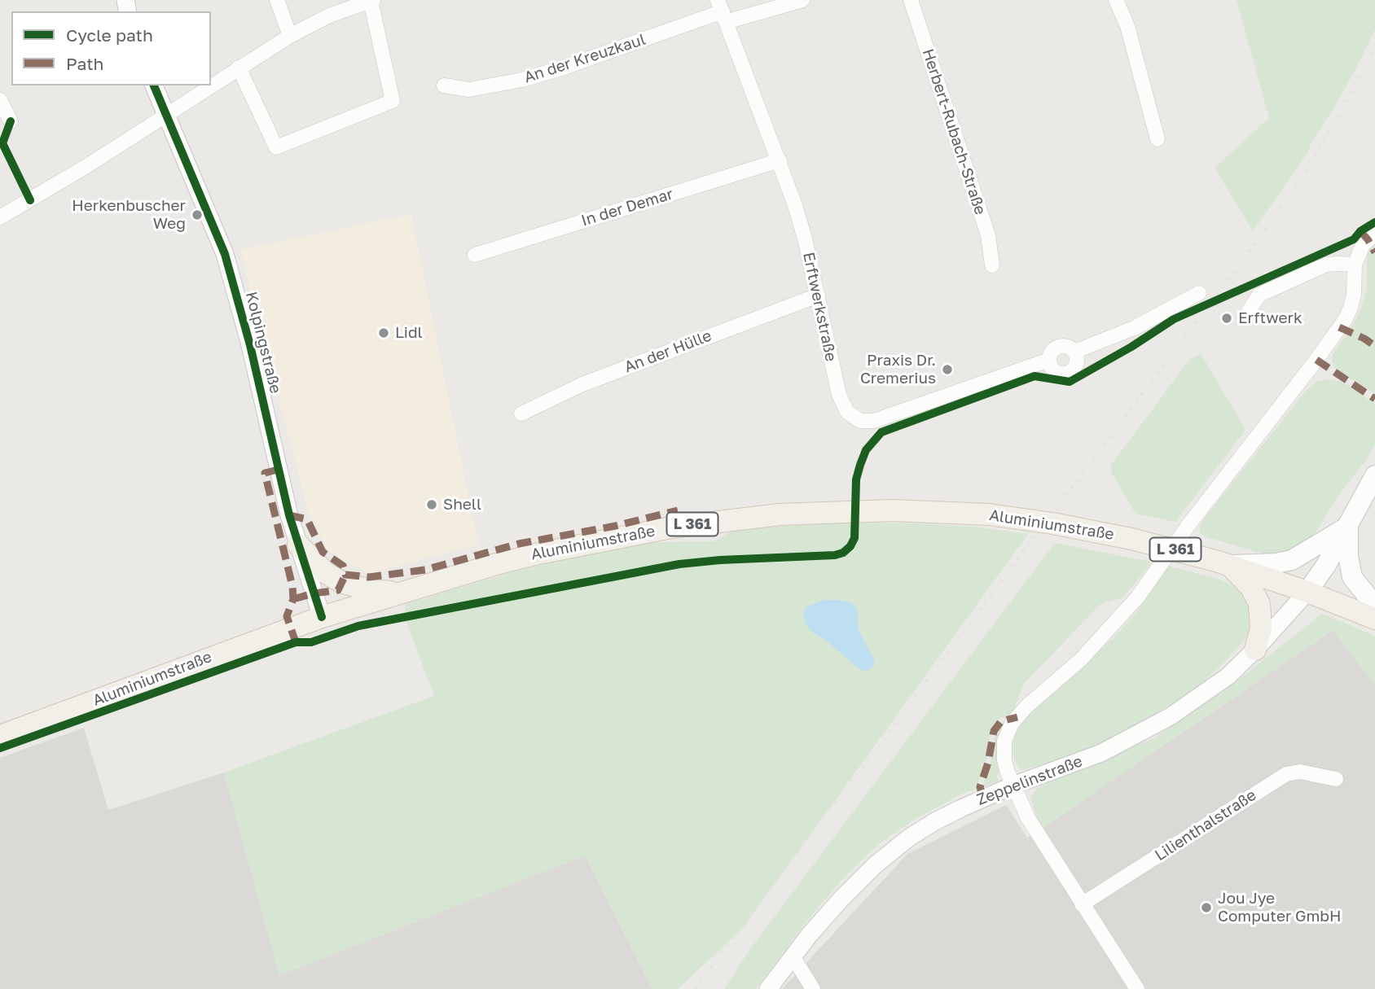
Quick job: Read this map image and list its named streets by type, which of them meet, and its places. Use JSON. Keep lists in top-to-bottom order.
{
  "streets": {
    "main road": ["L 361", "Aluminiumstraße"],
    "street": [
      "An der Kreuzkaul",
      "Herbert-Rubach-Straße",
      "In der Demar",
      "Erftwerkstraße",
      "Kolpingstraße",
      "An der Hülle",
      "Zeppelinstraße",
      "Lilienthalstraße"
    ]
  },
  "crossings": [
    ["An der Kreuzkaul", "Erftwerkstraße"],
    ["In der Demar", "Erftwerkstraße"],
    ["Erftwerkstraße", "An der Hülle"],
    ["Kolpingstraße", "Aluminiumstraße"],
    ["L 361", "Aluminiumstraße"],
    ["L 361", "Zeppelinstraße"],
    ["Aluminiumstraße", "Zeppelinstraße"]
  ],
  "places": [
    "Herkenbuscher Weg",
    "Erftwerk",
    "Lidl",
    "Praxis Dr. Cremerius",
    "Shell",
    "Jou Jye Computer GmbH"
  ],
  "legend": ["Cycle path", "Path"]
}
